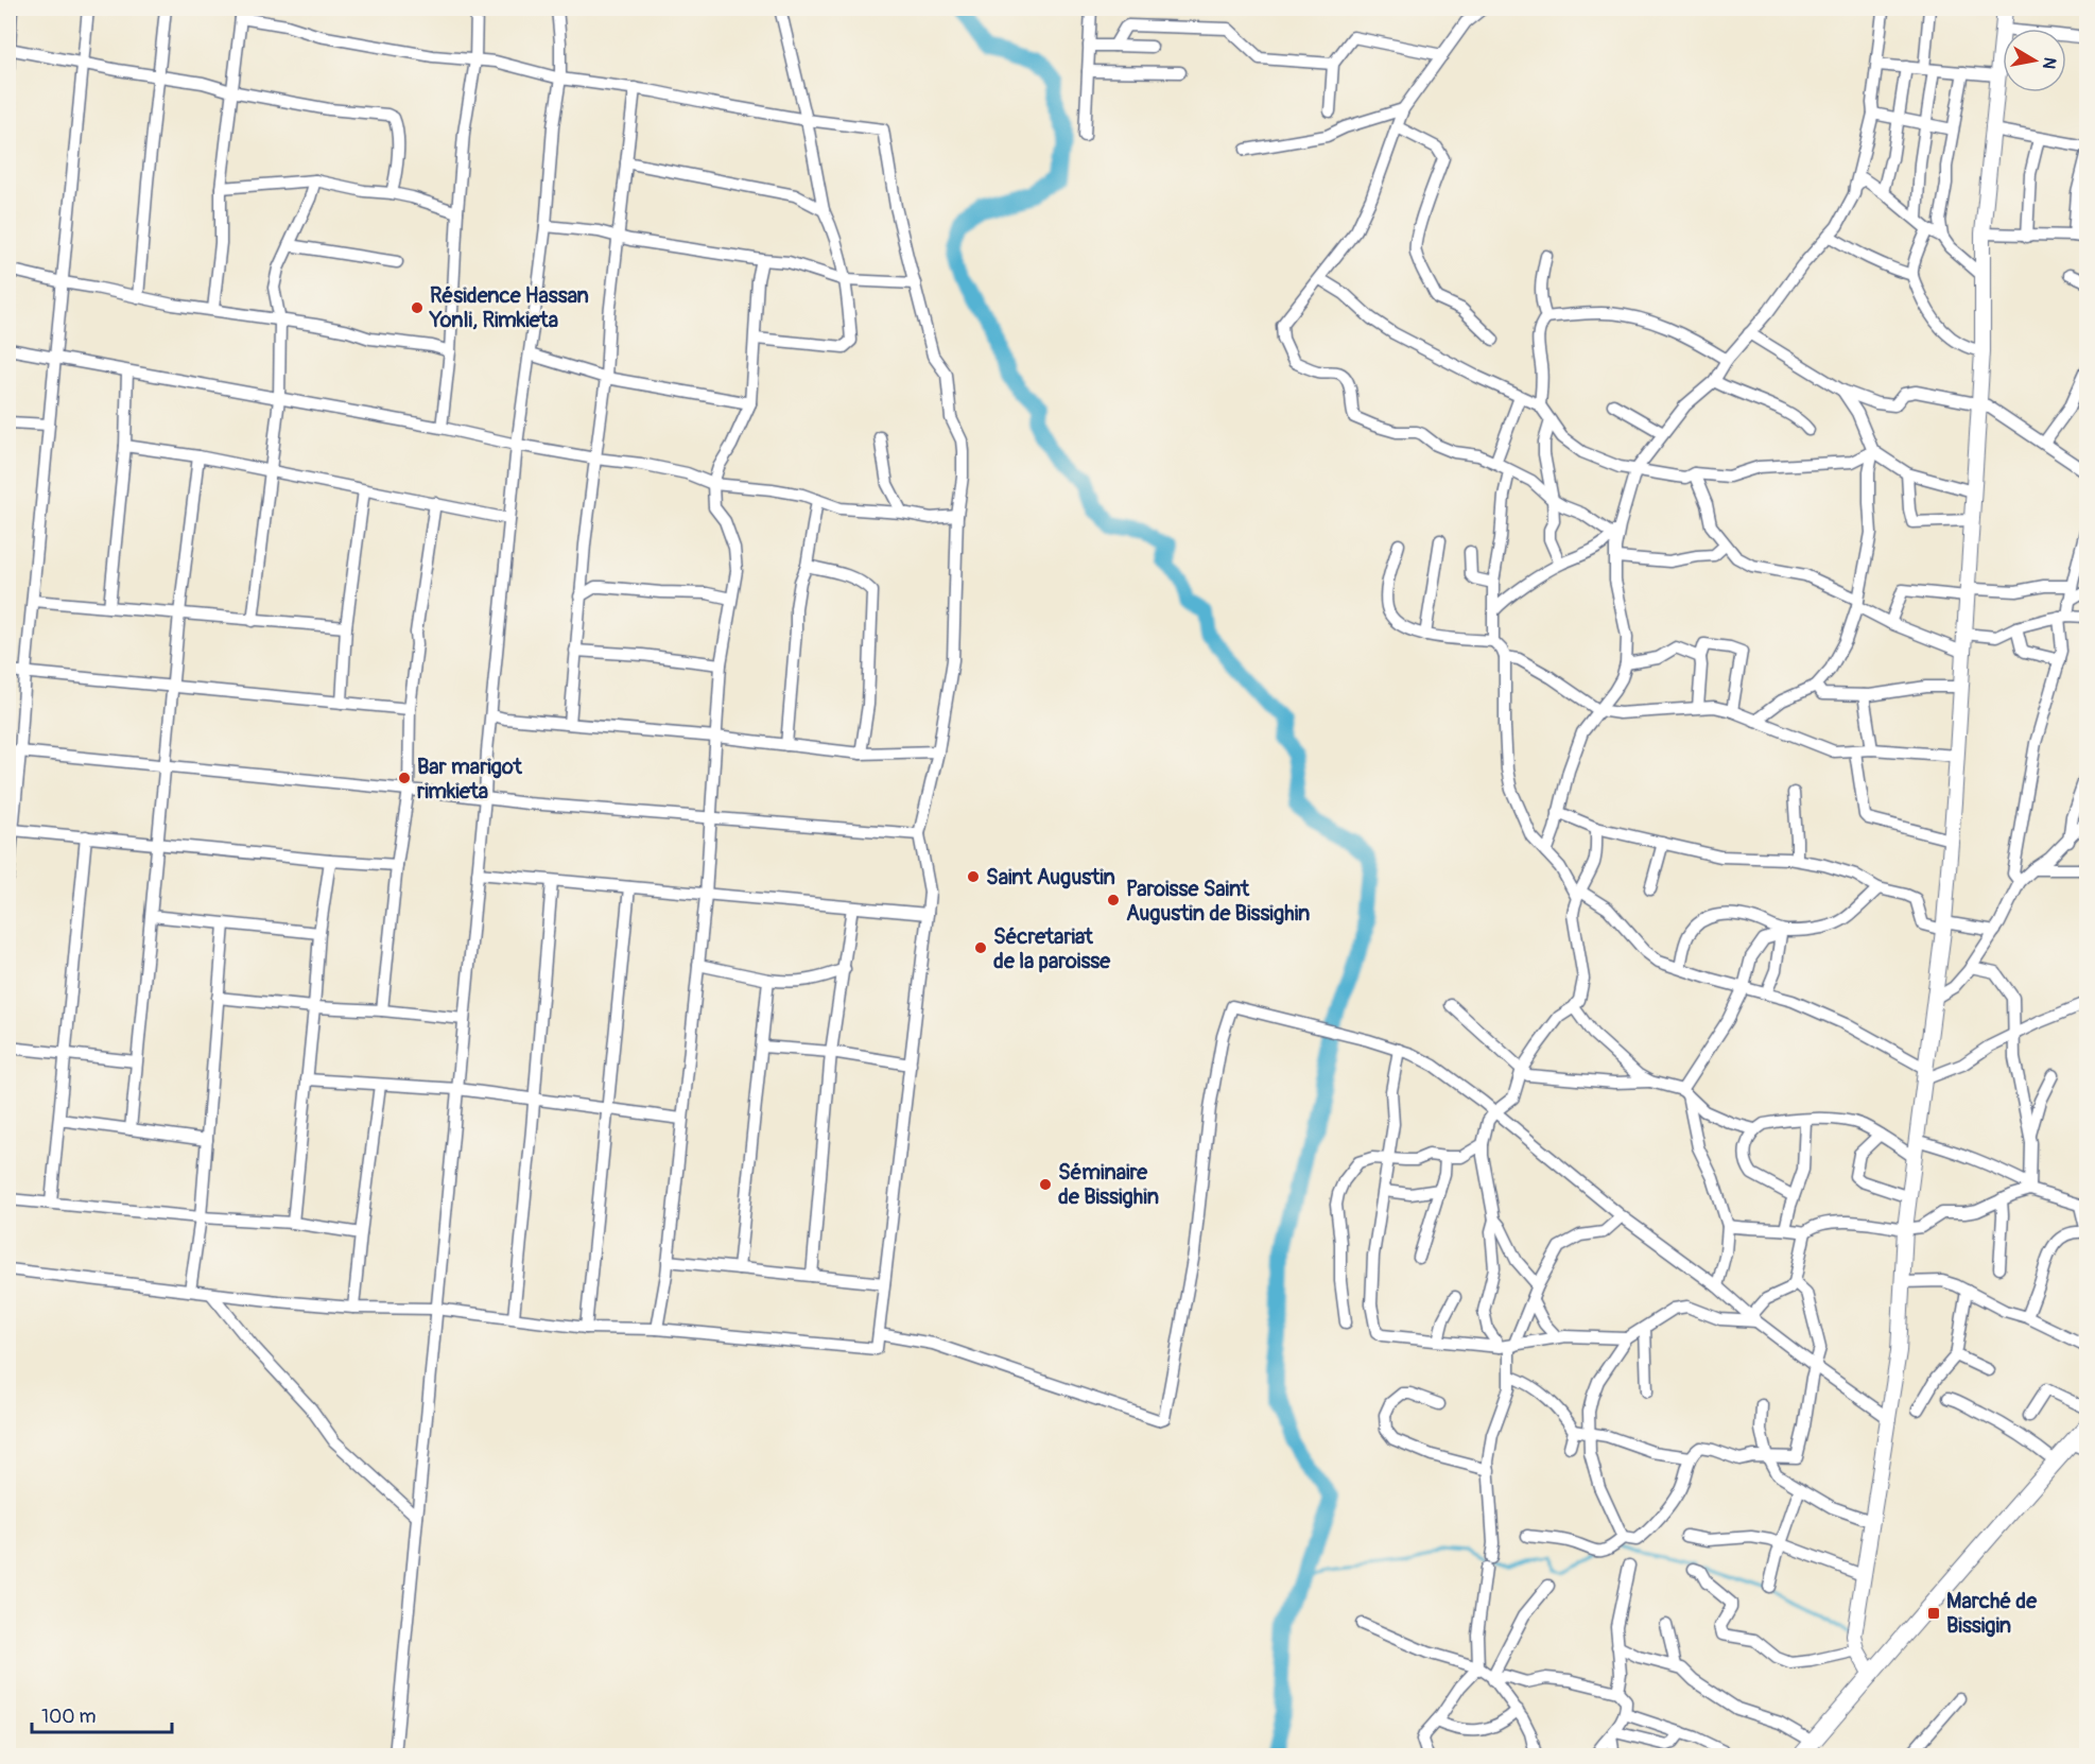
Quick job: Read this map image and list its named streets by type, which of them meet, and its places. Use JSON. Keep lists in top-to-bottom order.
{
  "places": {
    "other": [
      "Résidence Hassan Yonli, Rimkieta",
      "Bar marigot rimkieta",
      "Saint Augustin",
      "Paroisse Saint Augustin de Bissighin",
      "Sécretariat de la paroisse",
      "Séminaire de Bissighin"
    ],
    "transit": ["Marché de Bissigin"]
  },
  "scale_bar": "100 m",
  "north": "right"
}
